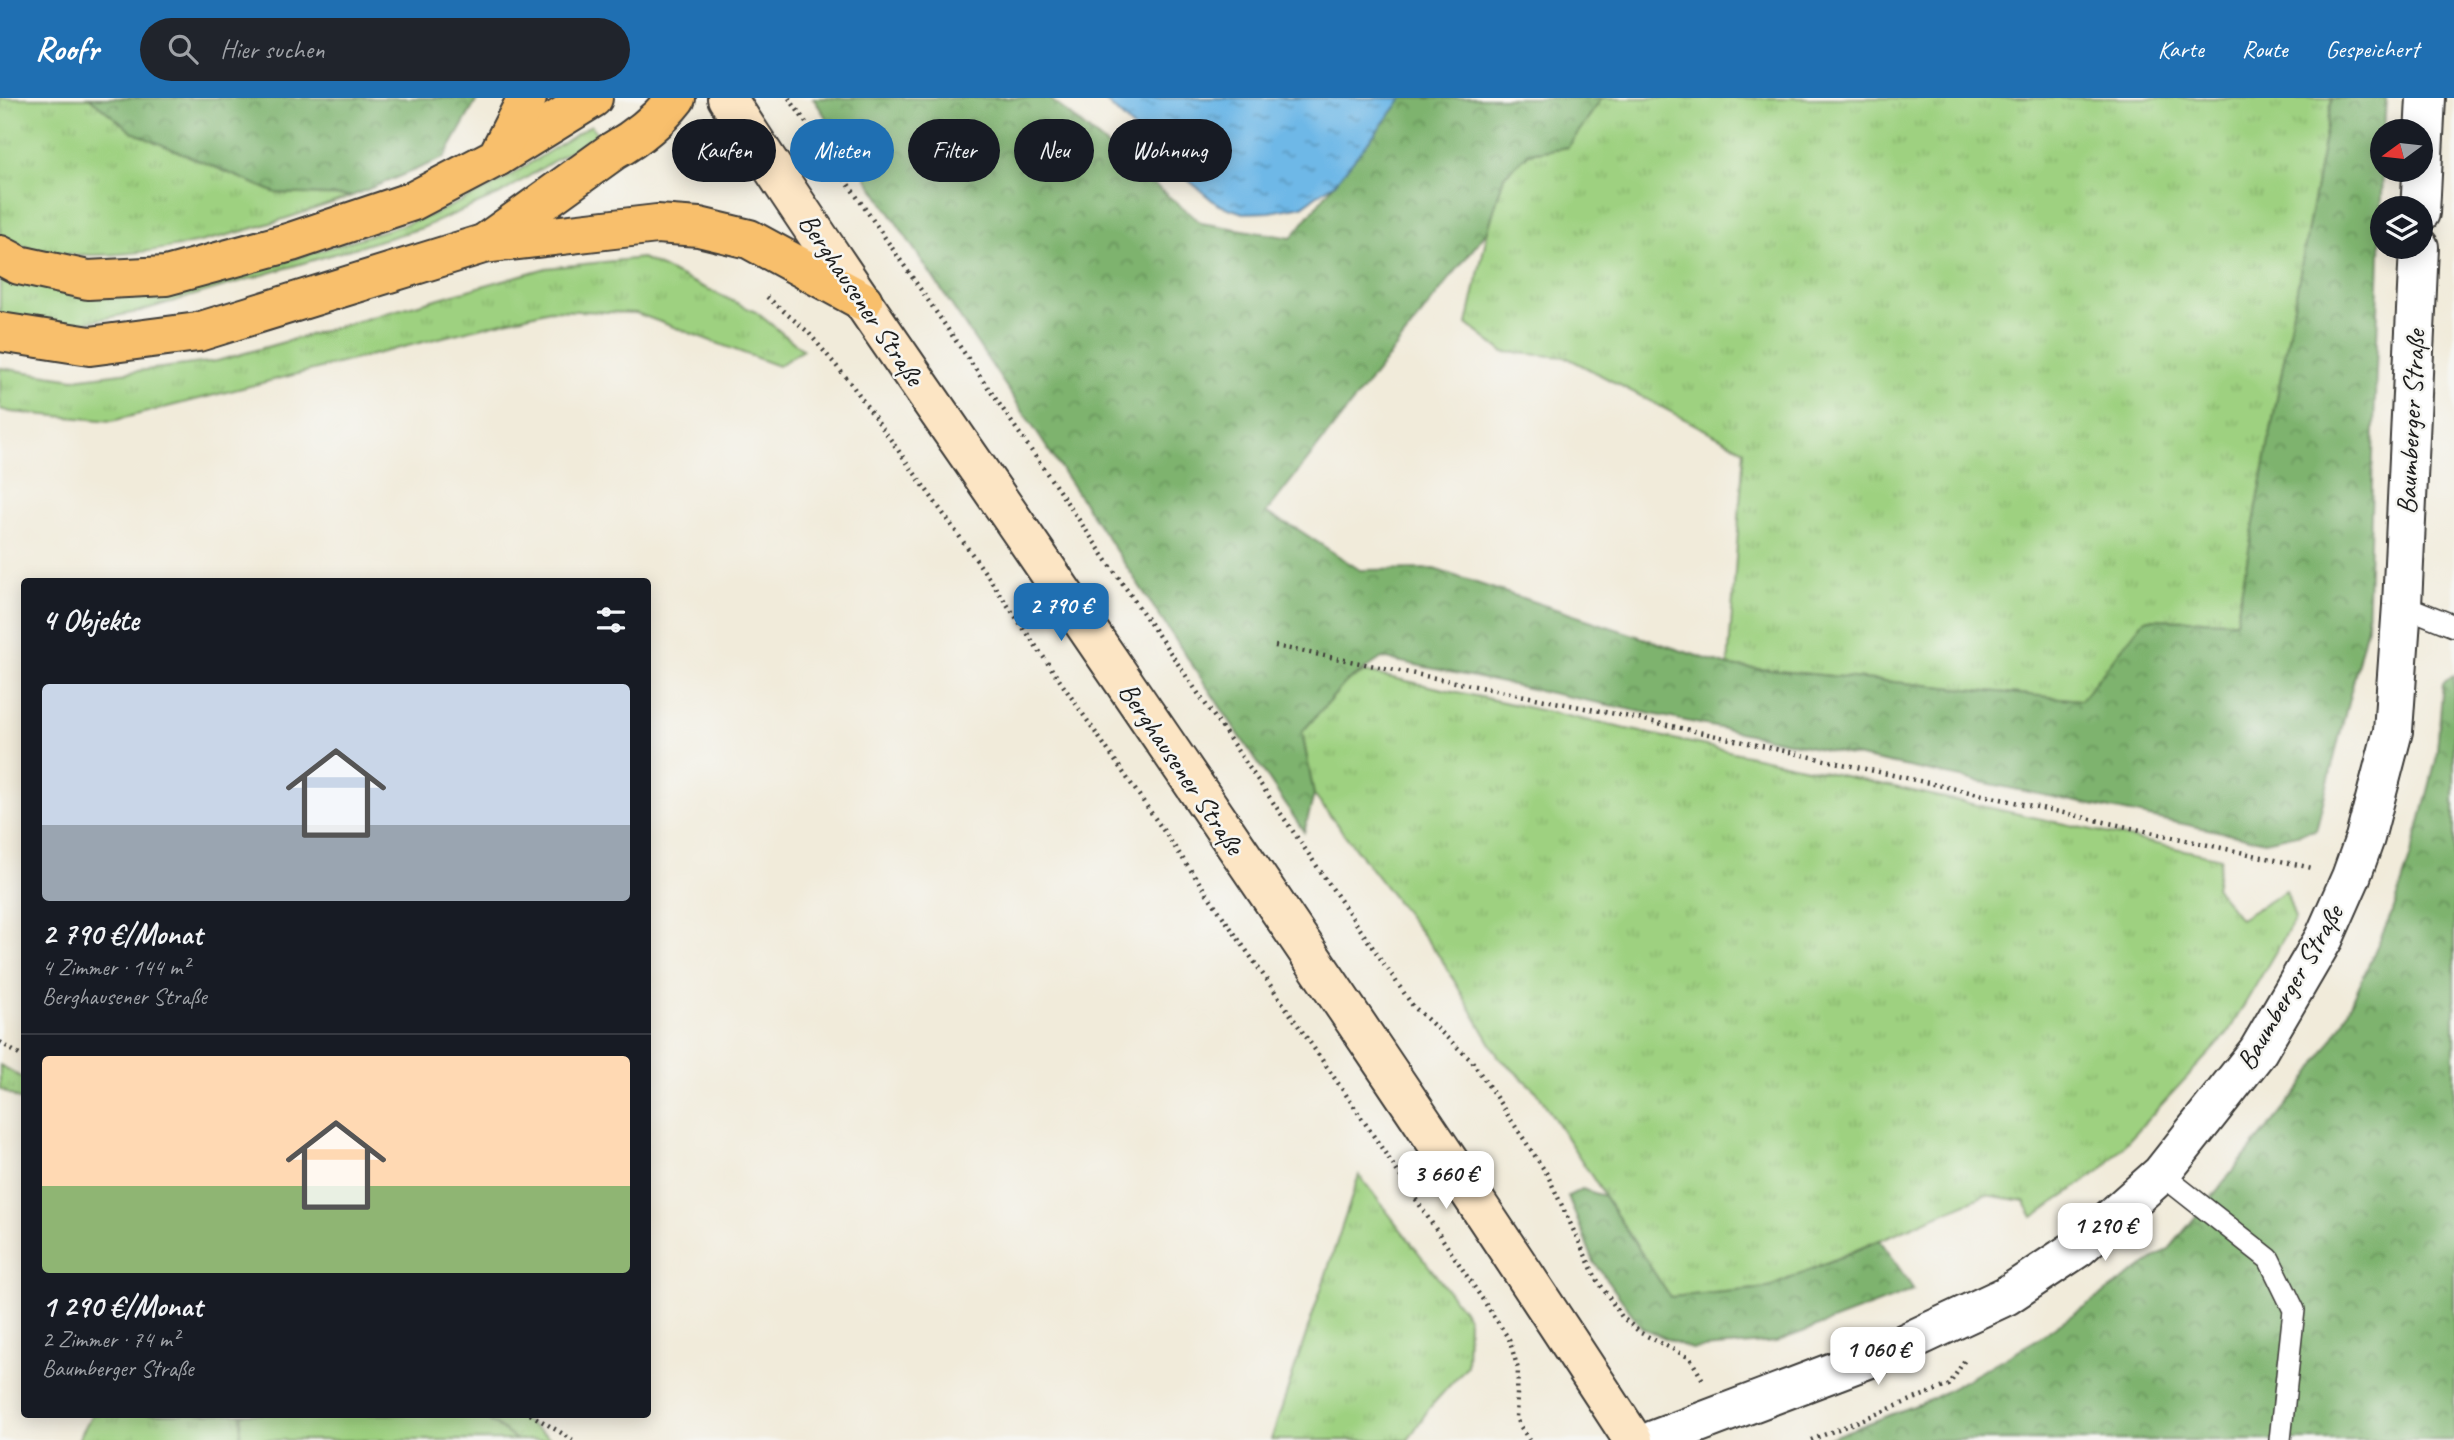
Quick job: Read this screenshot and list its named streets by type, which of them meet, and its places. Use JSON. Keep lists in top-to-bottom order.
{
  "streets": {
    "street": ["Berghausener Straße", "Baumberger Straße"]
  },
  "north": "left",
  "page": {
    "header": "Roofr",
    "search": "Hier suchen",
    "nav": ["Karte", "Route", "Gespeichert"],
    "chip": [
      "Kaufen",
      "Mieten",
      "Filter",
      "Neu",
      "Wohnung"
    ],
    "heading": "4 Objekte",
    "price": [
      "2 790 €",
      "3 660 €",
      "1 290 €",
      "1 060 €"
    ],
    "list": [
      {
        "name": "2 790 €/Monat",
        "note": "4 Zimmer · 144 m² · Berghausener Straße"
      },
      {
        "name": "1 290 €/Monat",
        "note": "2 Zimmer · 74 m² · Baumberger Straße"
      }
    ]
  }
}
